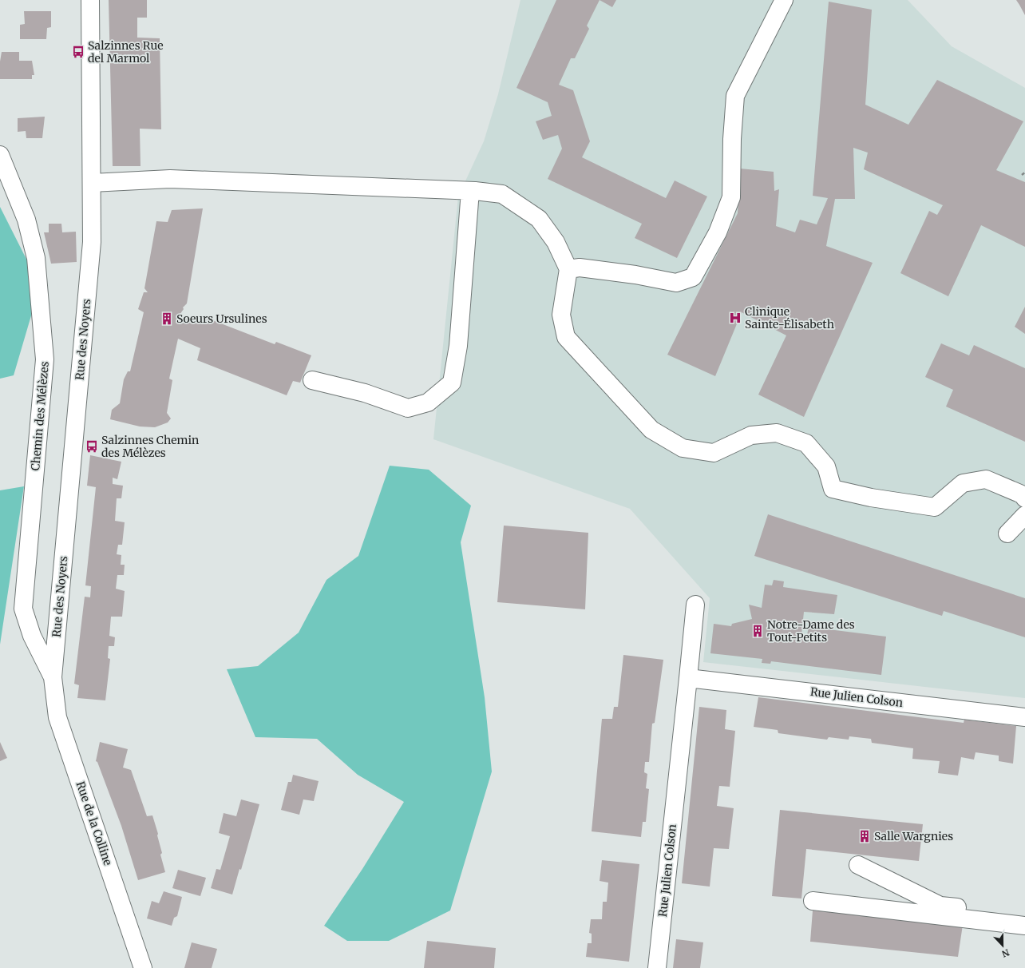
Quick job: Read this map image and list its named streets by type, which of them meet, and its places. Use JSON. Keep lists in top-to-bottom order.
{
  "streets": {
    "street": [
      "Rue des Noyers",
      "Chemin des Mélèzes",
      "Rue Julien Colson",
      "Rue de la Colline"
    ]
  },
  "crossings": [
    ["Rue des Noyers", "Chemin des Mélèzes"],
    ["Rue des Noyers", "Rue de la Colline"],
    ["Chemin des Mélèzes", "Rue de la Colline"]
  ],
  "places": {
    "bus stop": ["Salzinnes Rue del Marmol", "Salzinnes Chemin des Mélèzes"],
    "hospital": ["Clinique Sainte-Élisabeth"],
    "building": ["Soeurs Ursulines", "Notre-Dame des Tout-Petits", "Salle Wargnies"]
  },
  "north": "bottom"
}
